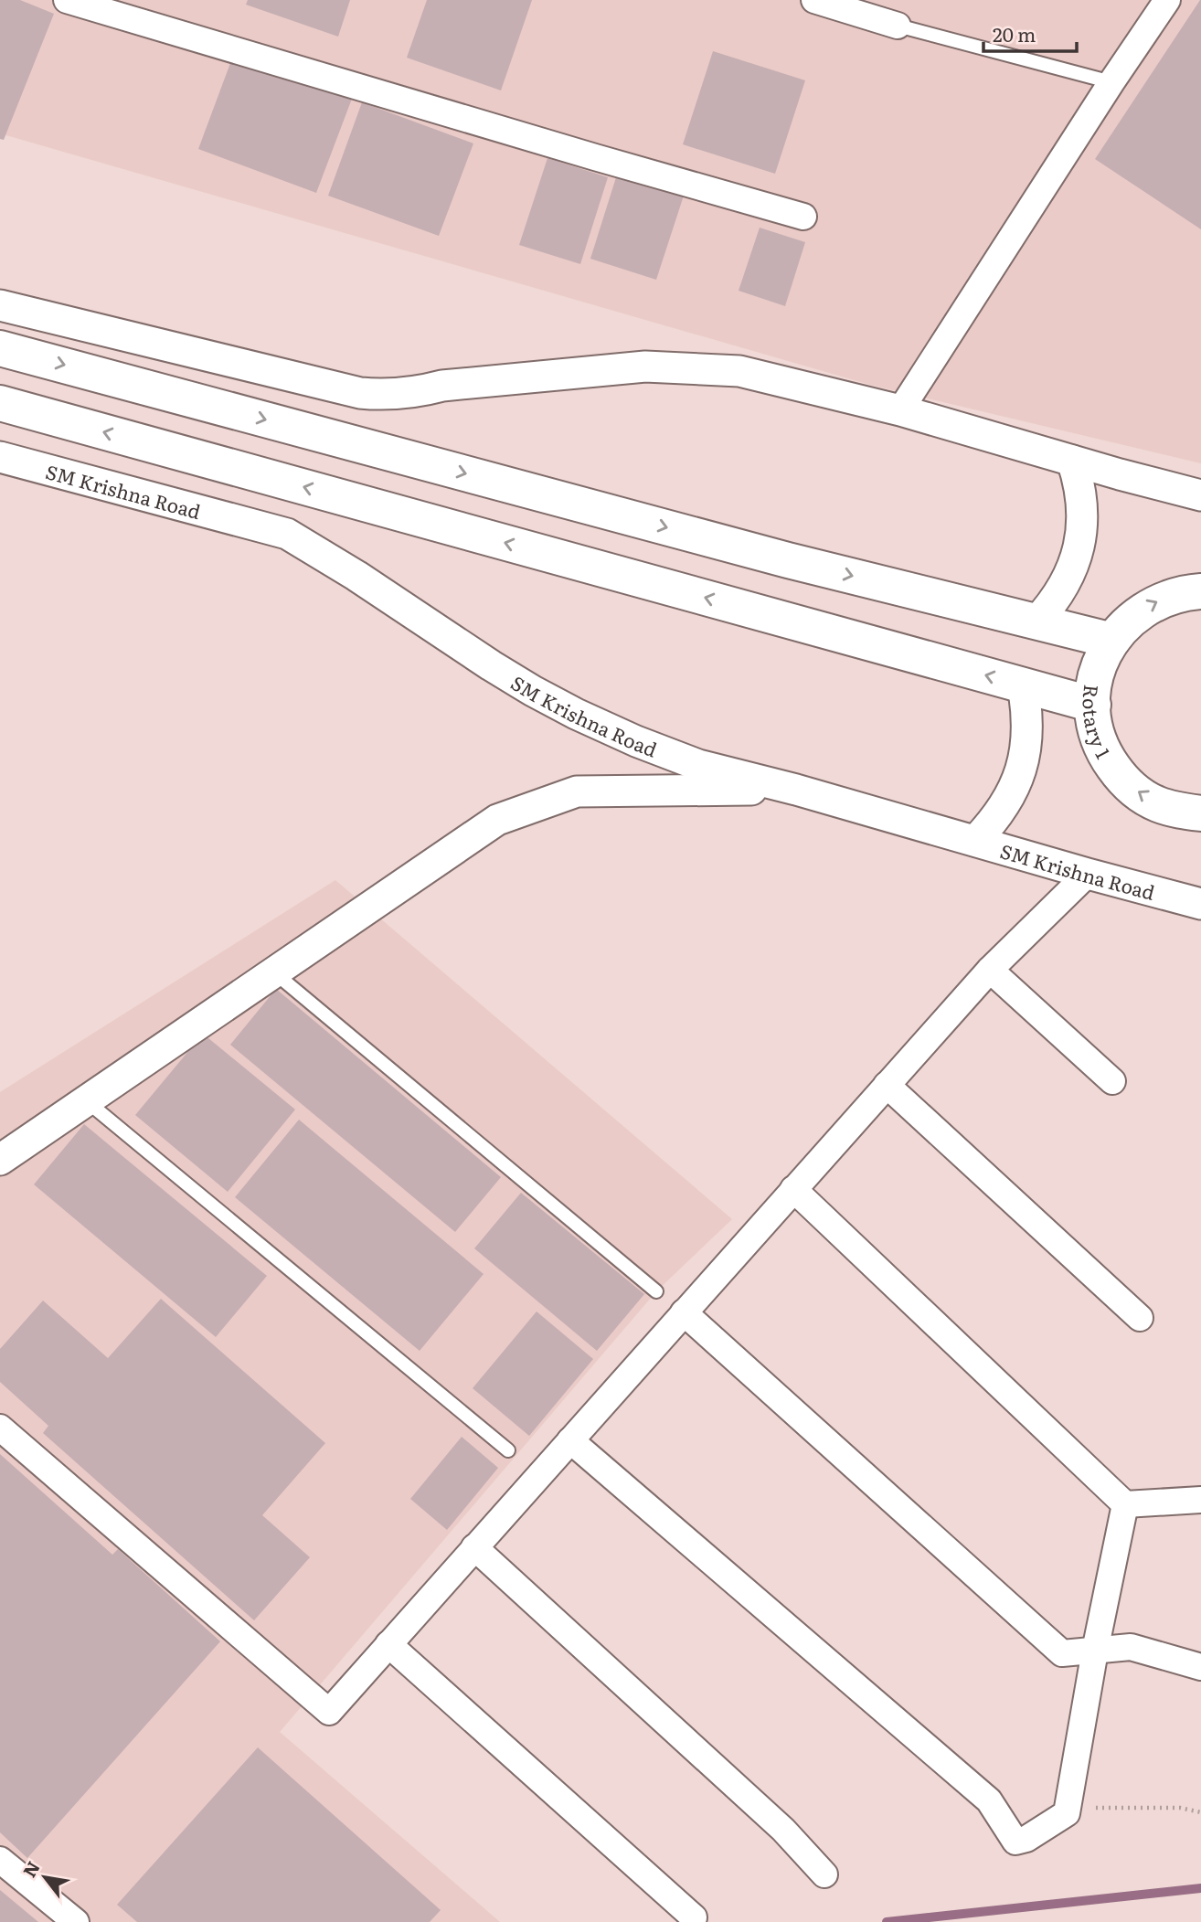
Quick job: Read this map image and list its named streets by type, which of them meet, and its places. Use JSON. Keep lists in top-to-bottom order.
{
  "streets": {
    "highway": ["Rotary 1"],
    "street": ["SM Krishna Road"]
  },
  "scale_bar": "20 m",
  "north": "top left"
}
